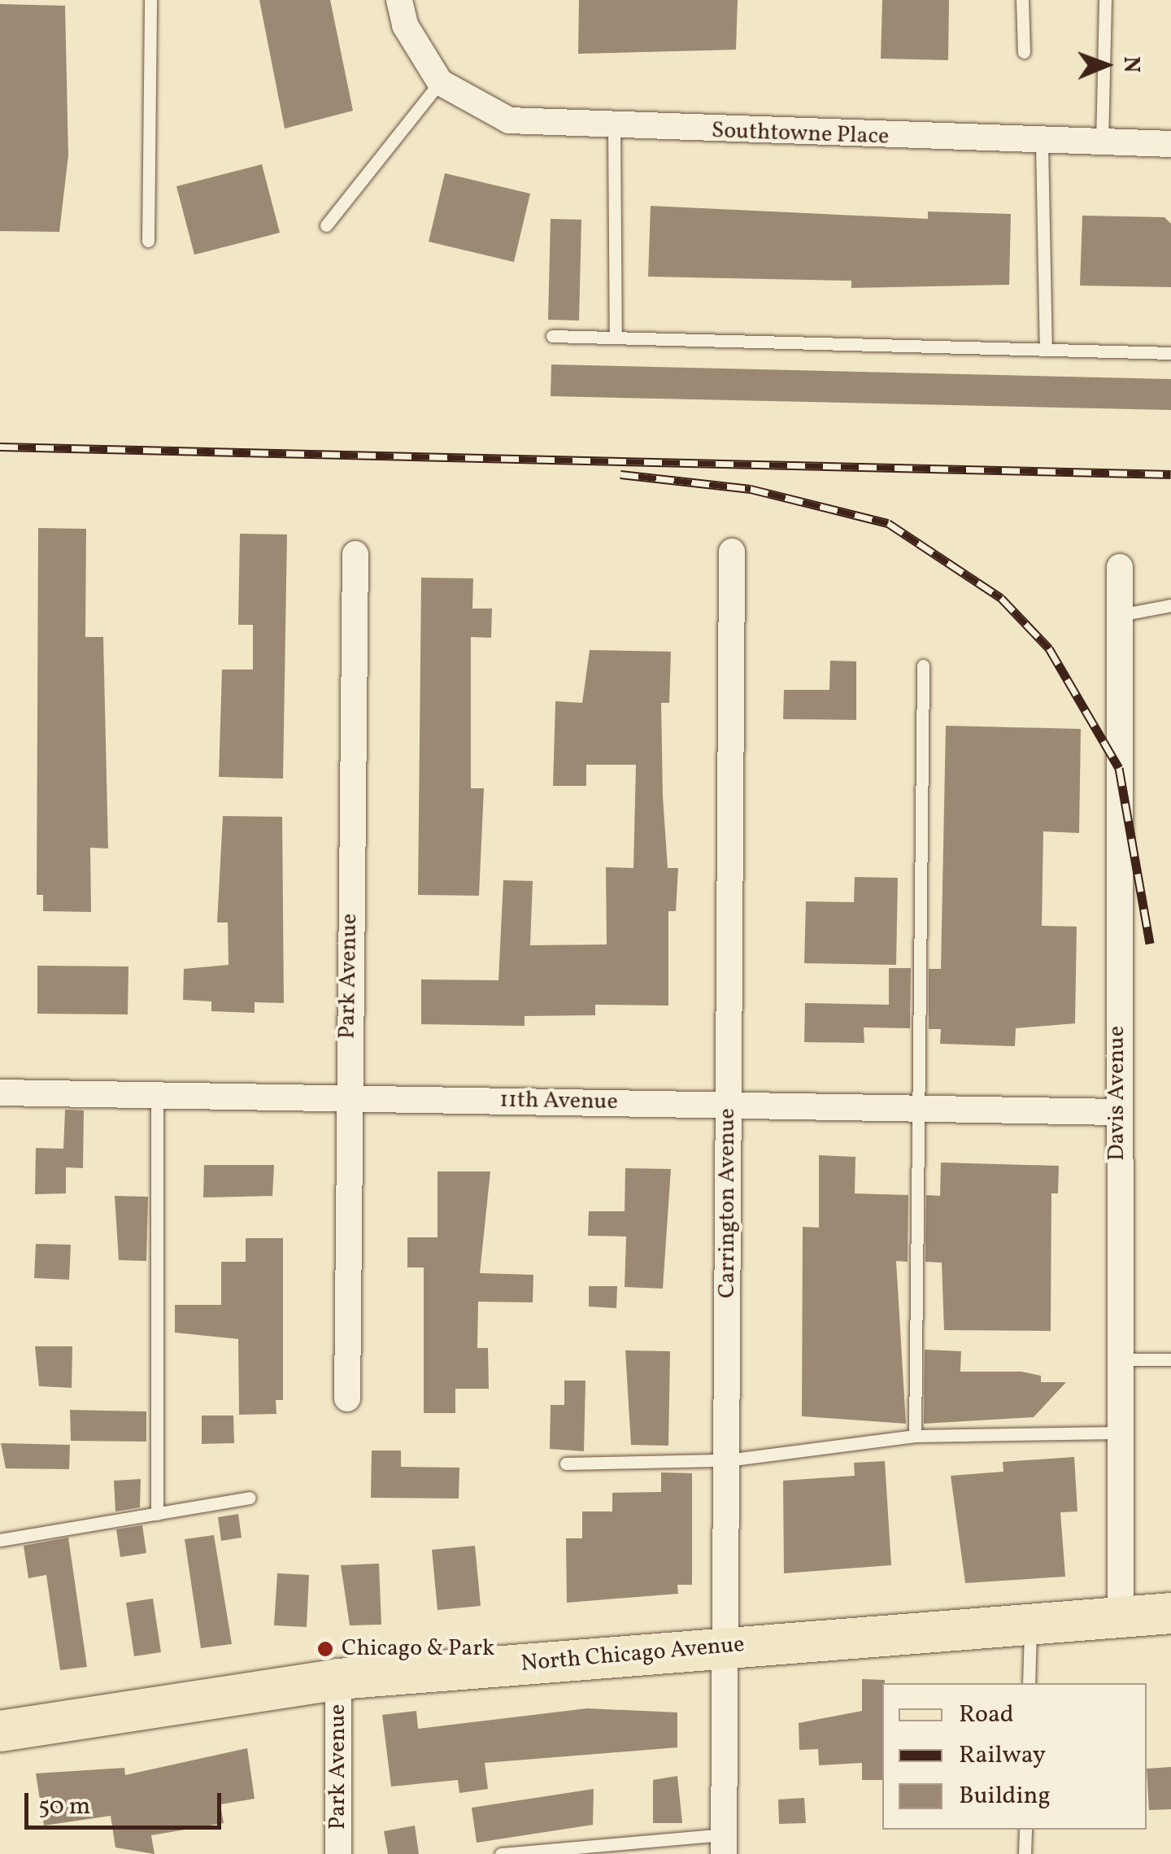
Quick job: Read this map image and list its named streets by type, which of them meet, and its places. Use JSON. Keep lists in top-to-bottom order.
{
  "streets": {
    "main road": ["North Chicago Avenue"],
    "street": [
      "Southtowne Place",
      "Park Avenue",
      "Davis Avenue",
      "11th Avenue",
      "Carrington Avenue"
    ]
  },
  "crossings": [
    ["Park Avenue", "11th Avenue"],
    ["Park Avenue", "North Chicago Avenue"],
    ["Davis Avenue", "11th Avenue"],
    ["Davis Avenue", "North Chicago Avenue"],
    ["11th Avenue", "Carrington Avenue"],
    ["Carrington Avenue", "North Chicago Avenue"]
  ],
  "places": ["Chicago & Park"],
  "legend": ["Road", "Railway", "Building"],
  "scale_bar": "50 m",
  "north": "right"
}
